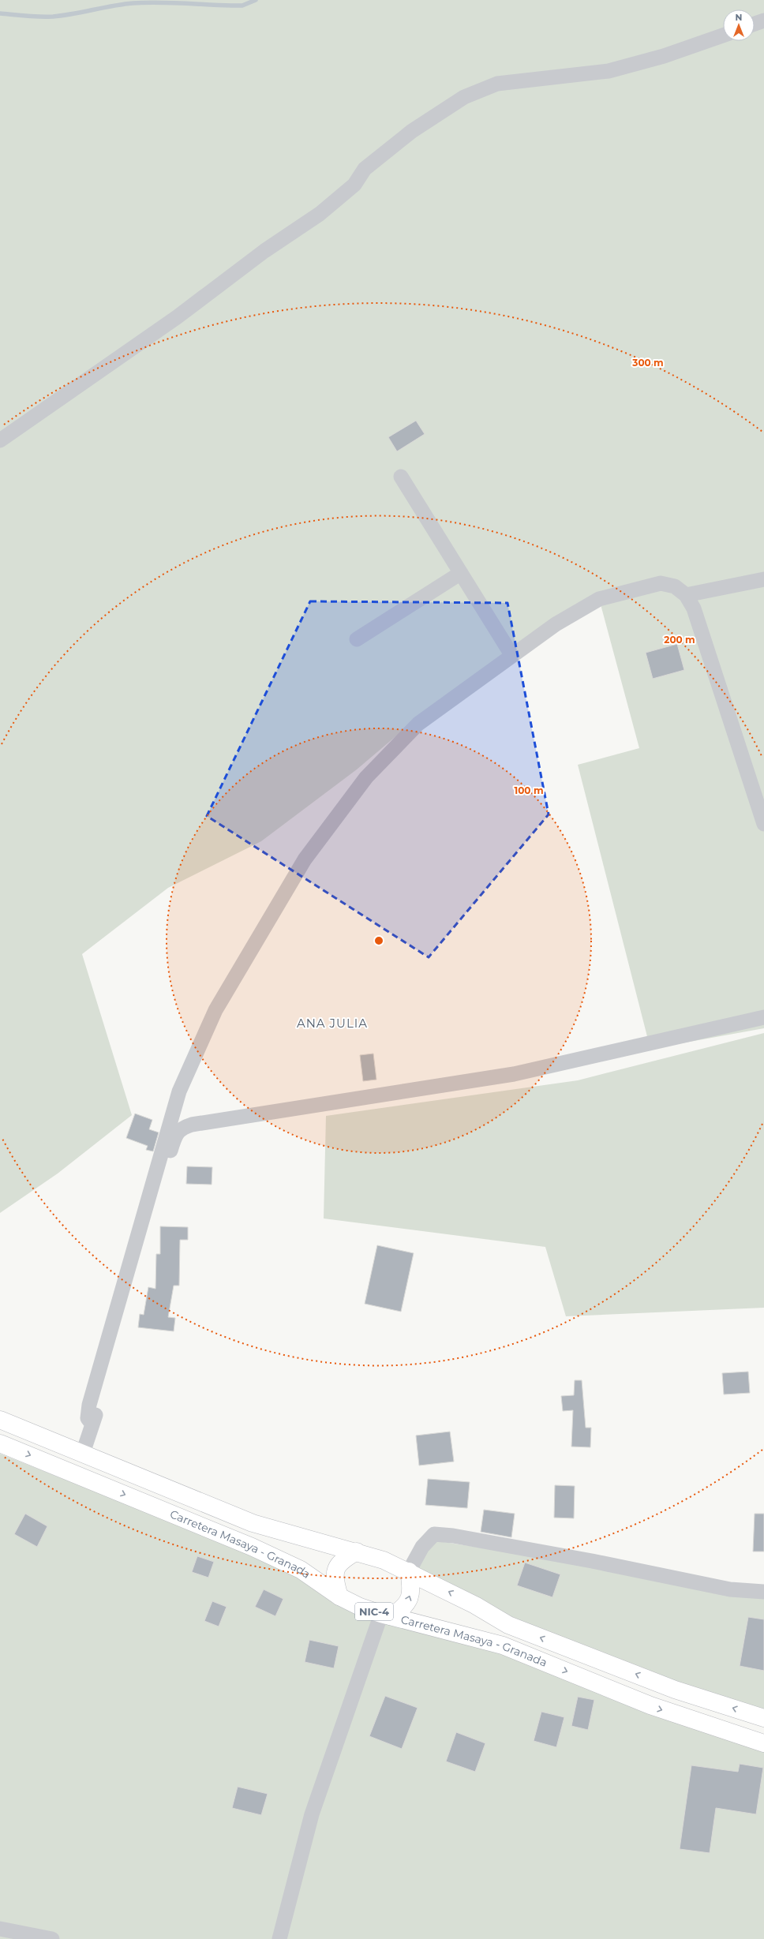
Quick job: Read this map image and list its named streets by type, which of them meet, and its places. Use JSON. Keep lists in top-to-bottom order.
{
  "streets": {
    "highway": ["Carretera Masaya - Granada", "NIC-4"]
  },
  "districts": ["ANA JULIA"],
  "north": "top",
  "rings": ["300 m", "200 m", "100 m"]
}
